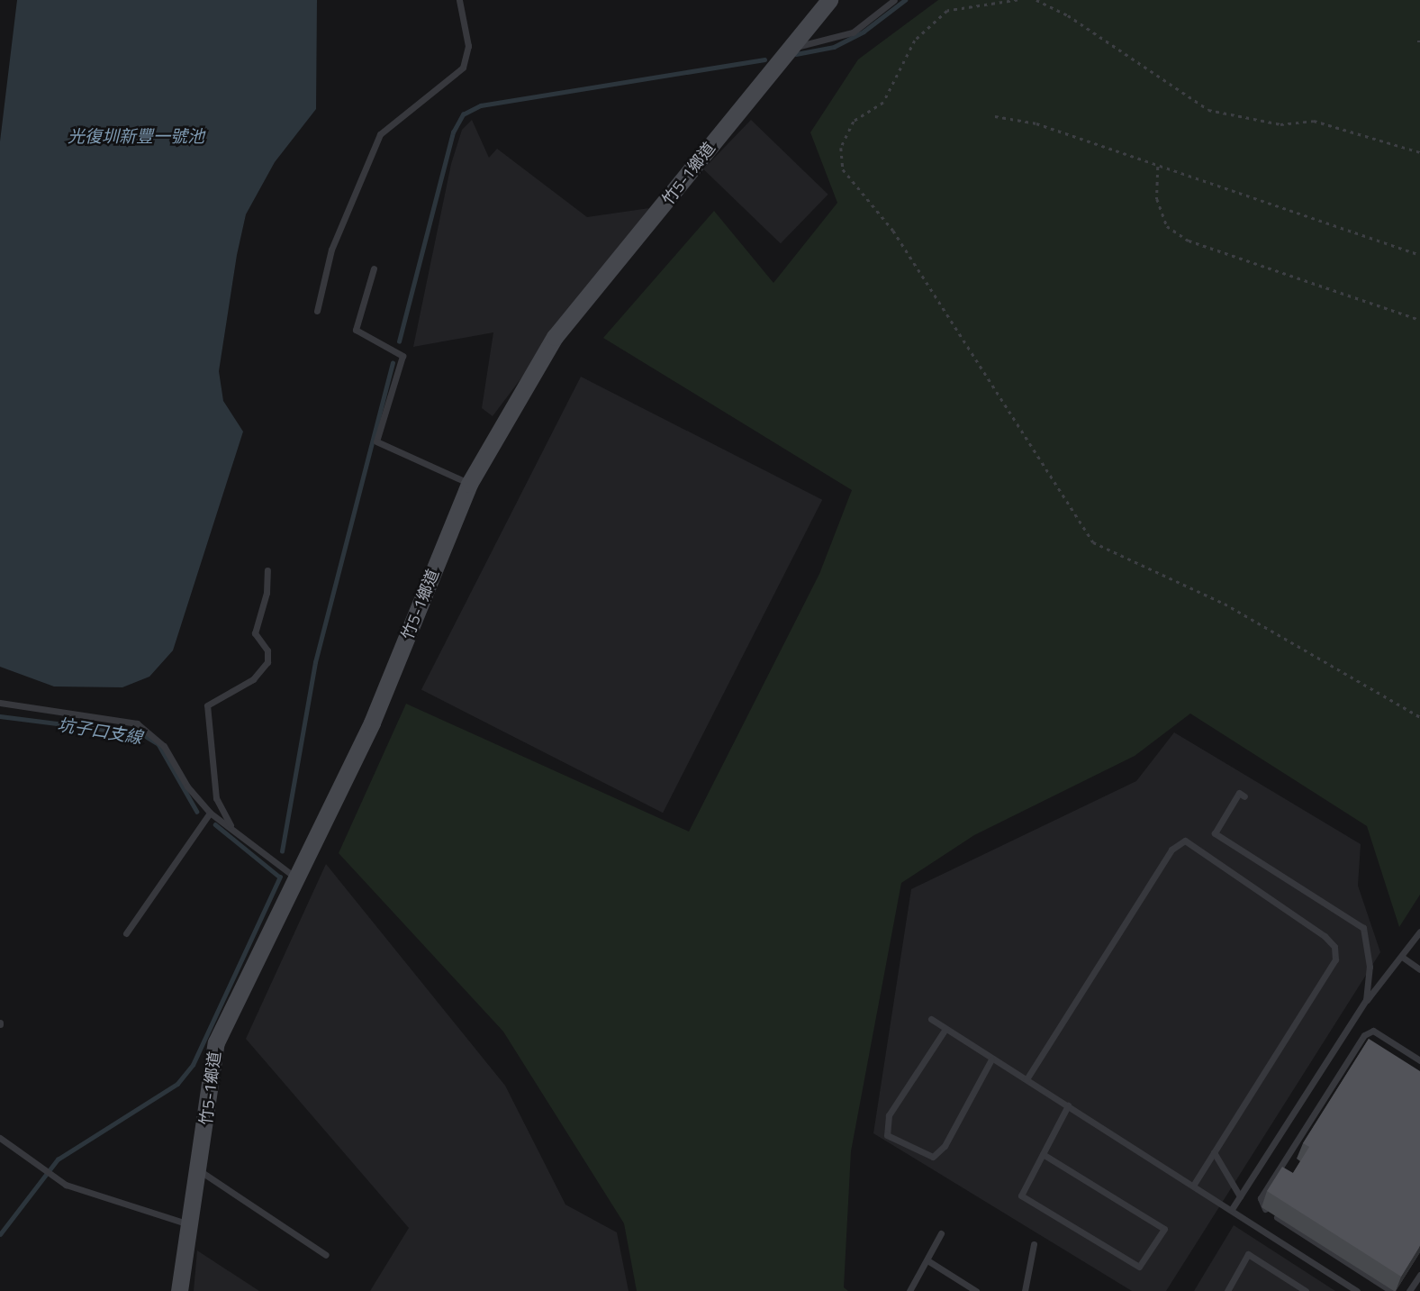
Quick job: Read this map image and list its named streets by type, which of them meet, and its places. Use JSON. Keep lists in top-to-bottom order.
{
  "streets": {
    "street": ["竹5-1鄉道"]
  },
  "water": ["光復圳新豐一號池", "坑子口支線"]
}
